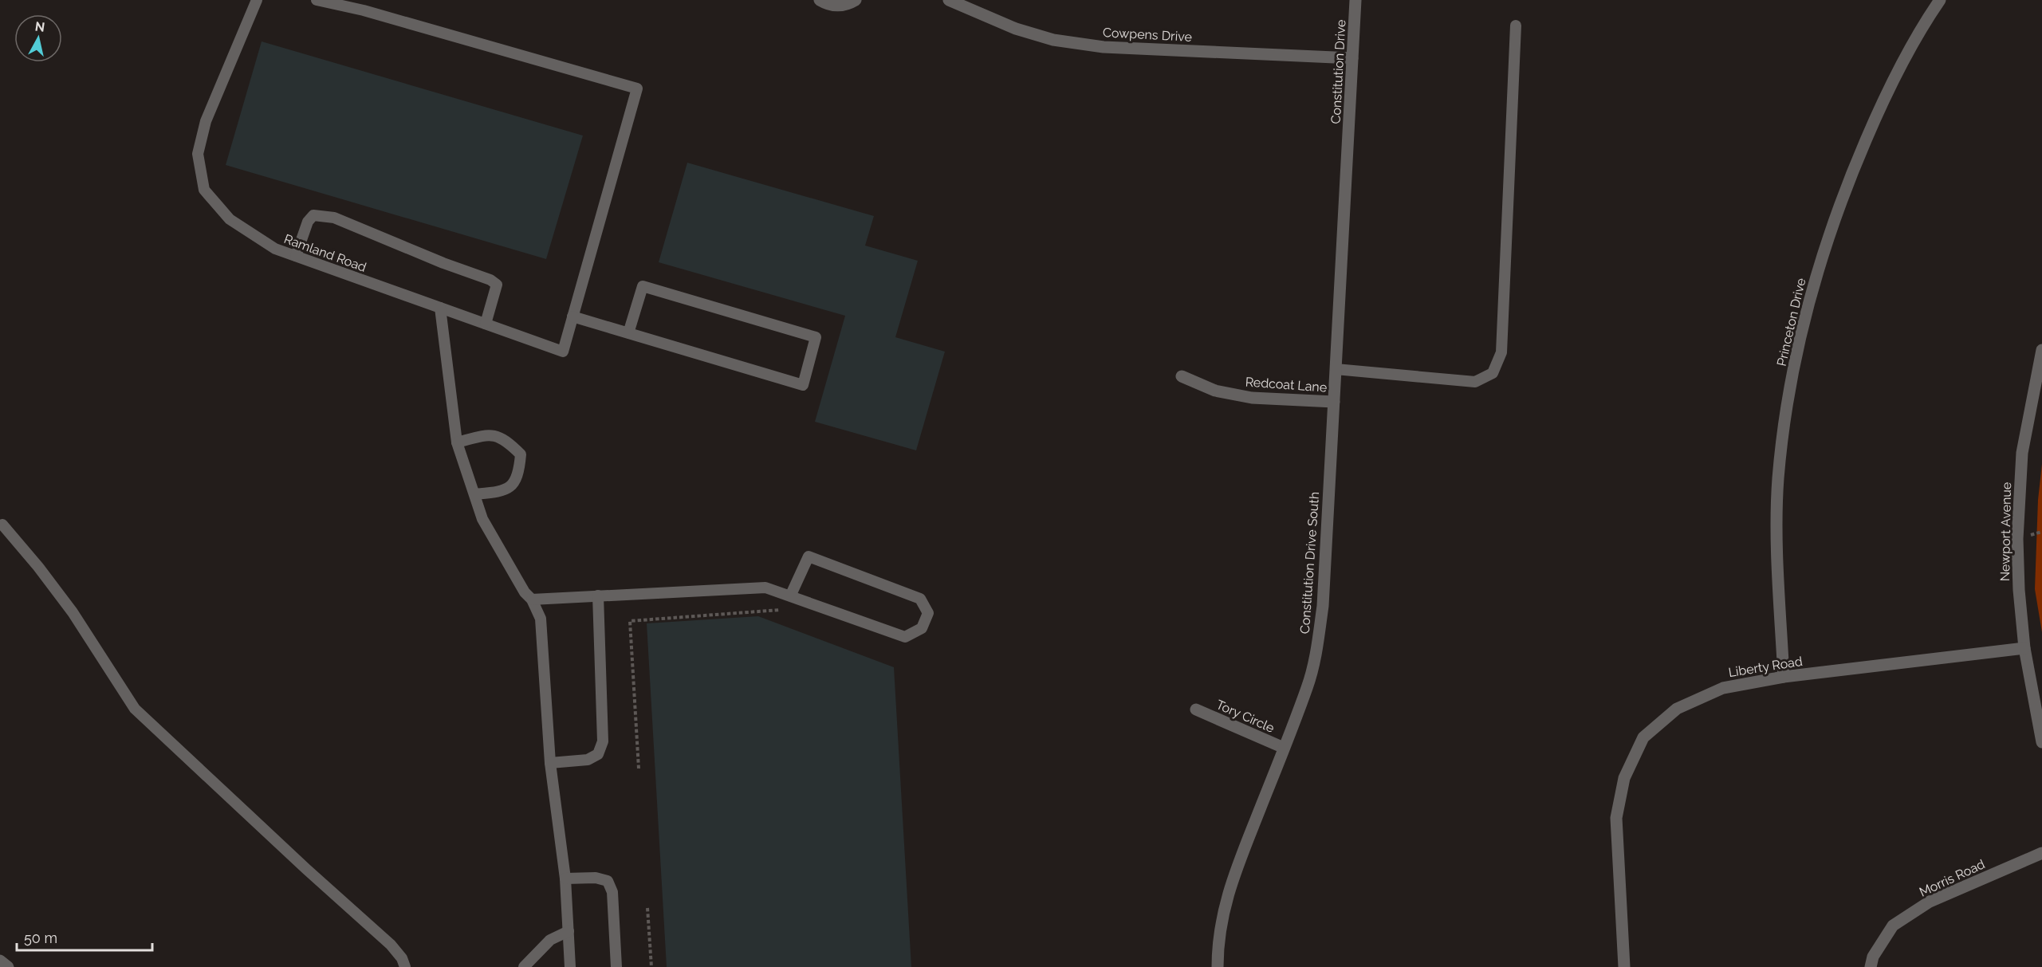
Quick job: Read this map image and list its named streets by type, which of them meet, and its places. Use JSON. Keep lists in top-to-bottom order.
{
  "streets": {
    "street": [
      "Cowpens Drive",
      "Constitution Drive",
      "Princeton Drive",
      "Redcoat Lane",
      "Newport Avenue",
      "Constitution Drive South",
      "Liberty Road",
      "Tory Circle",
      "Morris Road"
    ],
    "lane": ["Ramland Road"]
  },
  "crossings": [
    ["Cowpens Drive", "Constitution Drive"],
    ["Constitution Drive", "Constitution Drive South"],
    ["Princeton Drive", "Liberty Road"],
    ["Redcoat Lane", "Constitution Drive South"],
    ["Newport Avenue", "Liberty Road"],
    ["Constitution Drive South", "Tory Circle"]
  ],
  "scale_bar": "50 m",
  "north": "top"
}
